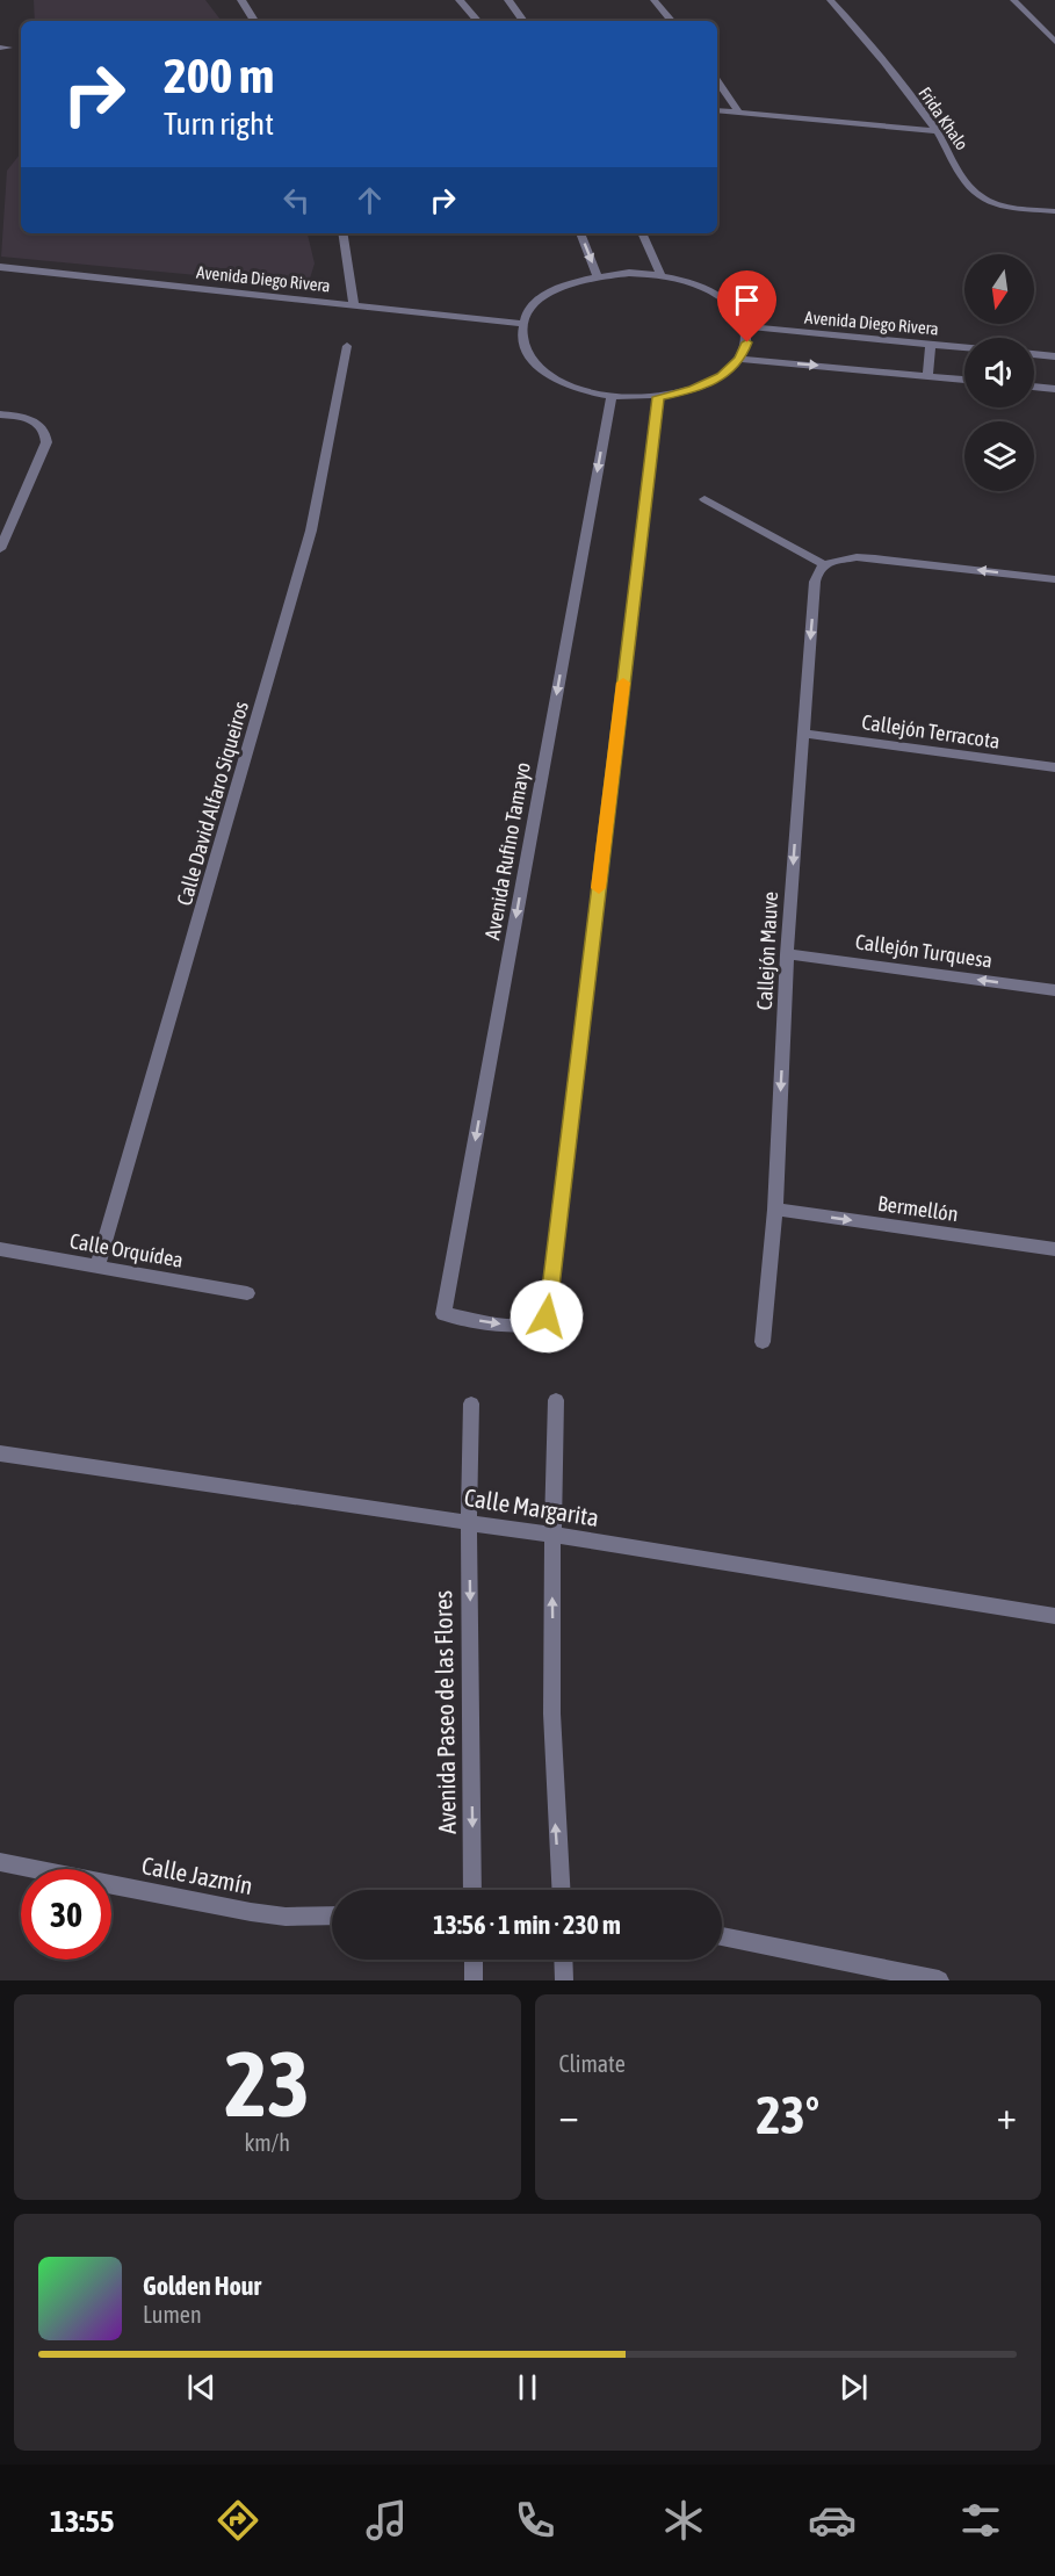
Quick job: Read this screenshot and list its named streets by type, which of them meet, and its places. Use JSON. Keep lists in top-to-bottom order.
{
  "streets": {
    "street": [
      "Frida Khalo",
      "Avenida Diego Rivera",
      "Callejón Terracota",
      "Calle David Alfaro Siqueiros",
      "Avenida Rufino Tamayo",
      "Callejón Mauve",
      "Callejón Turquesa",
      "Bermellón",
      "Calle Orquídea",
      "Calle Margarita",
      "Avenida Paseo de las Flores",
      "Calle Jazmín"
    ]
  },
  "crossings": [
    ["Avenida Diego Rivera", "Avenida Rufino Tamayo"],
    ["Callejón Terracota", "Callejón Mauve"],
    ["Calle David Alfaro Siqueiros", "Calle Orquídea"],
    ["Callejón Mauve", "Callejón Turquesa"],
    ["Callejón Mauve", "Bermellón"],
    ["Calle Margarita", "Avenida Paseo de las Flores"]
  ],
  "one_way": ["Callejón Mauve", "Callejón Turquesa", "Bermellón"],
  "north": "bottom",
  "page": {
    "turn": ["200 m", "Turn right"],
    "limit": "30",
    "trip": "13:56 · 1 min · 230 m",
    "tile": [
      ["23", "km/h"],
      "Climate"
    ],
    "heat": ["−", "23°", "+"],
    "song": ["Golden Hour", "Lumen"],
    "tabs": "13:55"
  }
}
